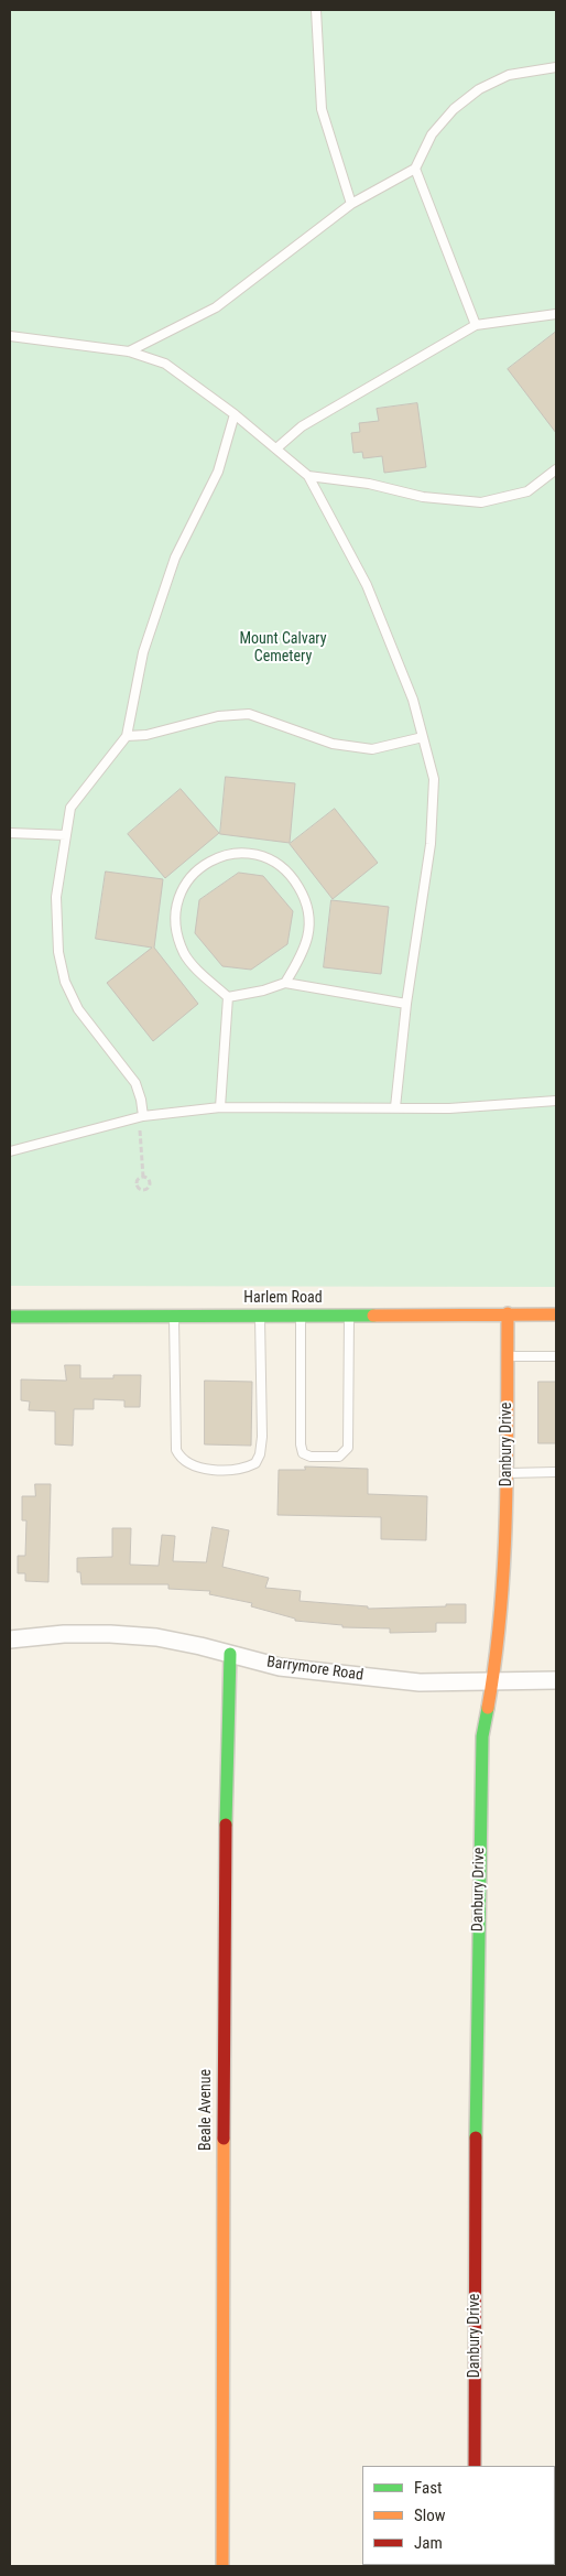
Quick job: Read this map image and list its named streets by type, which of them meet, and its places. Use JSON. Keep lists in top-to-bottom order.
{
  "streets": {
    "street": [
      "Harlem Road",
      "Danbury Drive",
      "Barrymore Road",
      "Beale Avenue"
    ]
  },
  "crossings": [
    ["Harlem Road", "Danbury Drive"],
    ["Danbury Drive", "Barrymore Road"],
    ["Barrymore Road", "Beale Avenue"]
  ],
  "parks": ["Mount Calvary Cemetery"],
  "legend": ["Fast", "Slow", "Jam"]
}
